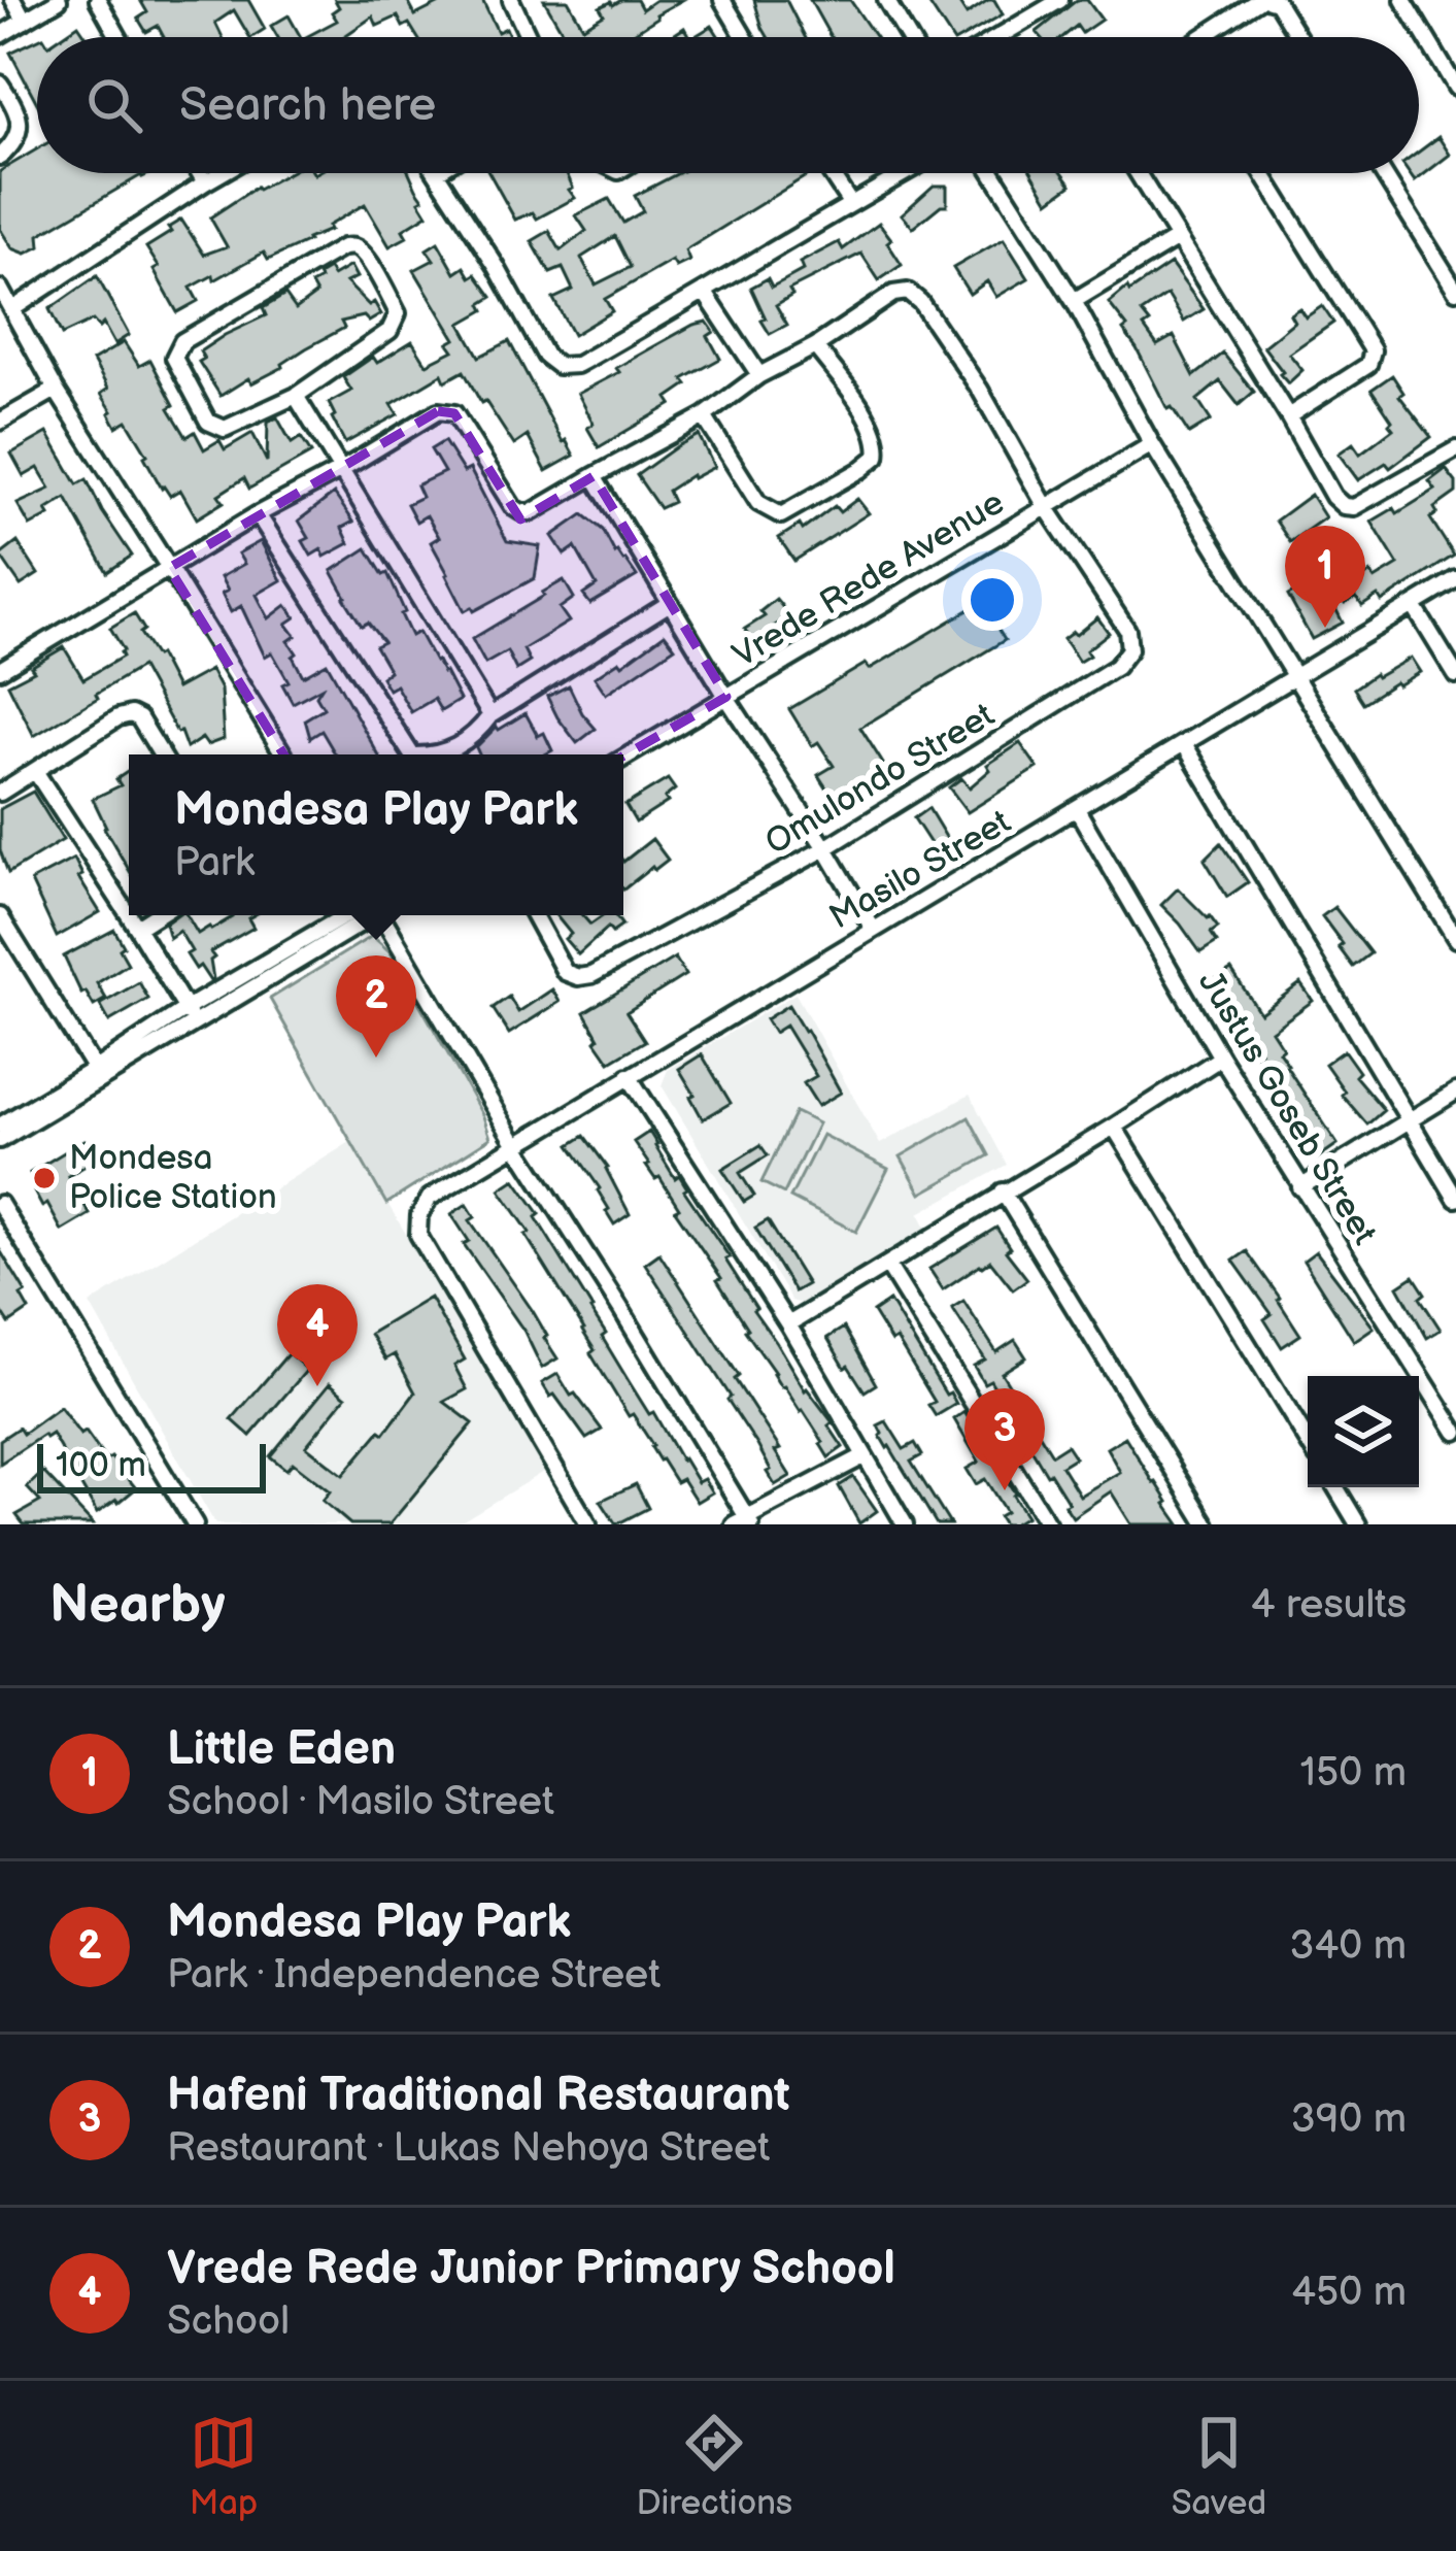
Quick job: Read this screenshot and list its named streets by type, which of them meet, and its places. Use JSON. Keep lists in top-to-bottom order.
{
  "streets": {
    "street": [
      "Vrede Rede Avenue",
      "Omulondo Street",
      "Masilo Street",
      "Justus Goseb Street"
    ]
  },
  "crossings": [
    ["Vrede Rede Avenue", "Omulondo Street"],
    ["Masilo Street", "Justus Goseb Street"]
  ],
  "places": ["Mondesa Police Station"],
  "scale_bar": "100 m",
  "page": {
    "search": "Search here",
    "pins": [
      "1",
      "2",
      "4",
      "3"
    ],
    "popup": ["Mondesa Play Park", "Park"],
    "scale": "100 m",
    "heading": ["Nearby", "4 results"],
    "list": [
      {
        "mark": "1",
        "name": "Little Eden",
        "note": "School · Masilo Street",
        "value": "150 m"
      },
      {
        "mark": "2",
        "name": "Mondesa Play Park",
        "note": "Park · Independence Street",
        "value": "340 m"
      },
      {
        "mark": "3",
        "name": "Hafeni Traditional Restaurant",
        "note": "Restaurant · Lukas Nehoya Street",
        "value": "390 m"
      },
      {
        "mark": "4",
        "name": "Vrede Rede Junior Primary School",
        "note": "School",
        "value": "450 m"
      }
    ],
    "nav": ["Map", "Directions", "Saved"]
  }
}
